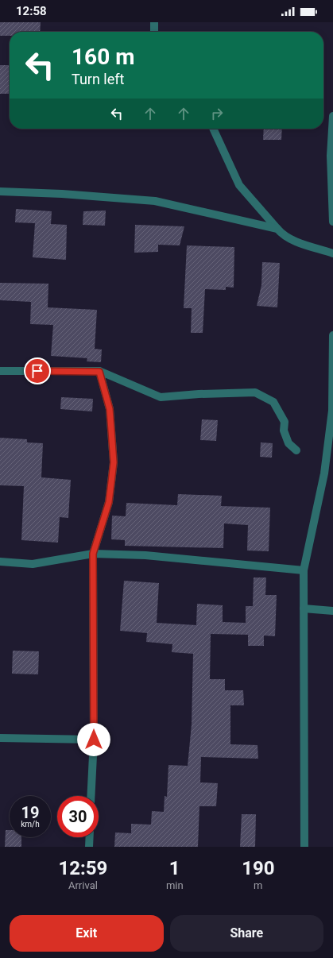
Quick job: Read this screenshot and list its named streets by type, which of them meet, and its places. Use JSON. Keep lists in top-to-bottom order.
{
  "page": {
    "status": "12:58",
    "turn": ["160 m", "Turn left"],
    "speed": "19 km/h",
    "limit": "30",
    "eta": [
      "12:59",
      "Arrival",
      "1",
      "min",
      "190",
      "m"
    ],
    "buttons": ["Exit", "Share"]
  }
}
